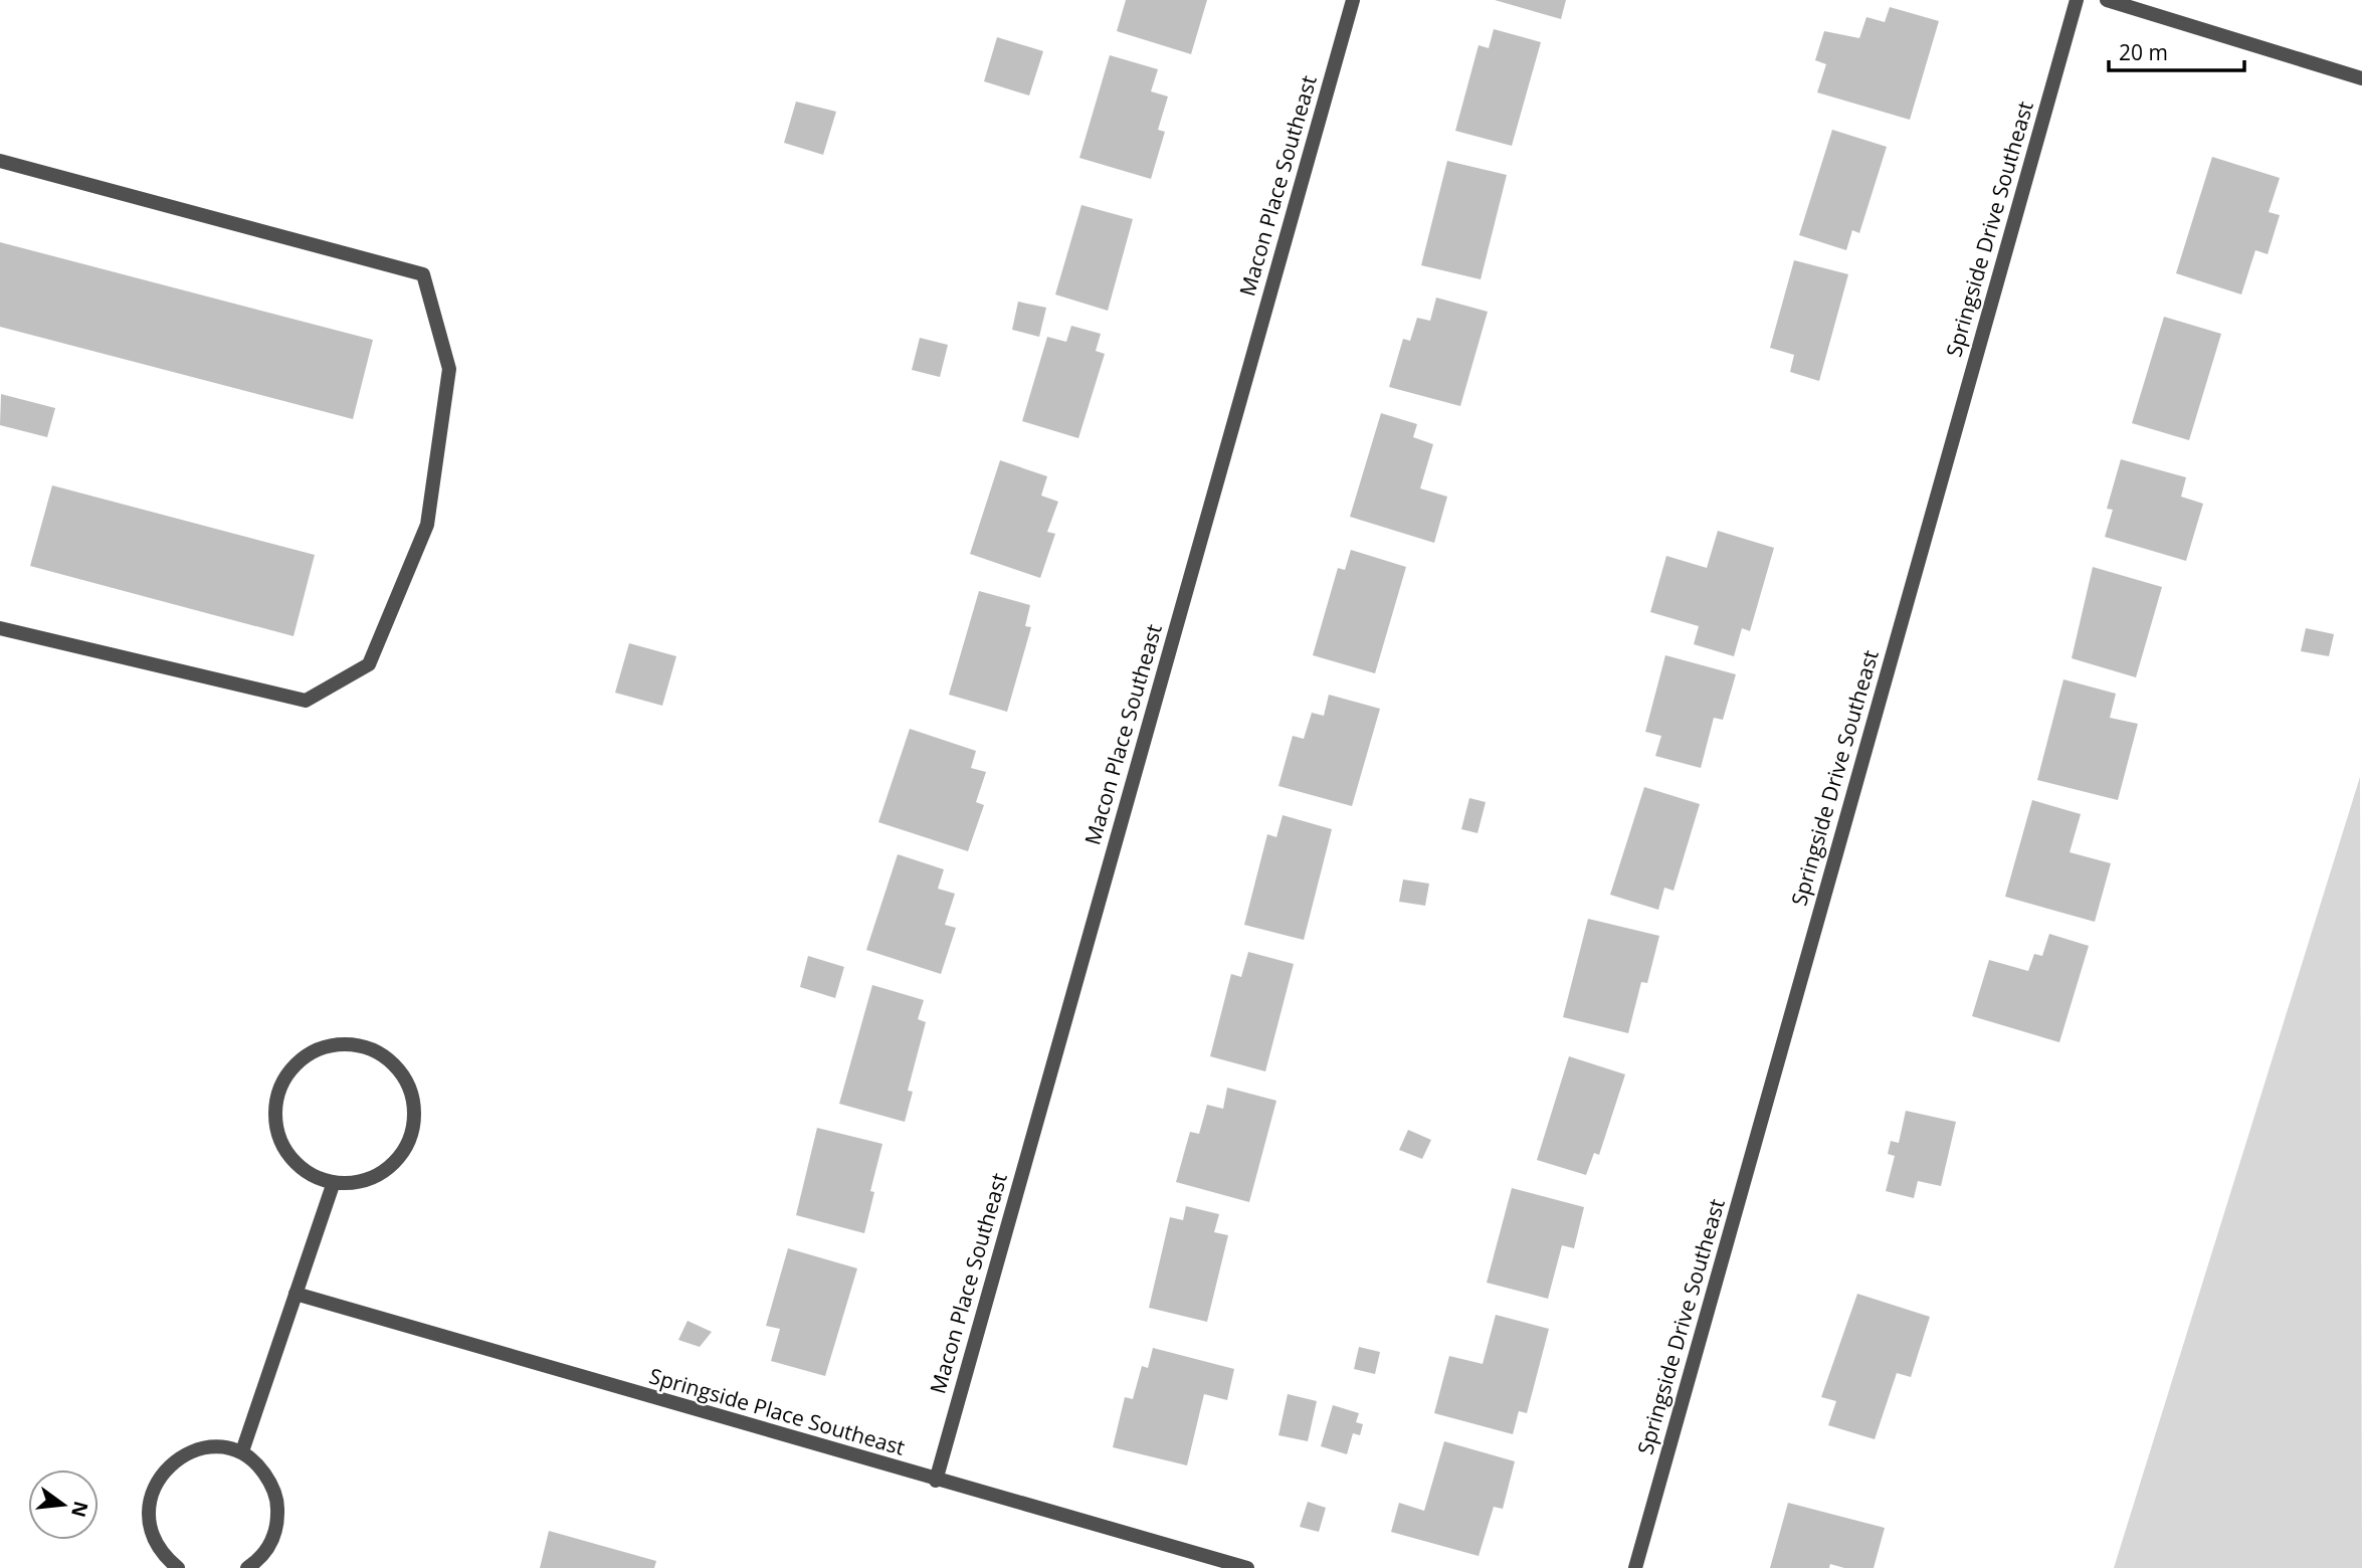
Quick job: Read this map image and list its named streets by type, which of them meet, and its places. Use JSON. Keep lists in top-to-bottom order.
{
  "streets": {
    "street": ["Macon Place Southeast", "Springside Drive Southeast", "Springside Place Southeast"]
  },
  "crossings": [
    ["Macon Place Southeast", "Springside Place Southeast"]
  ],
  "scale_bar": "20 m",
  "north": "right"
}
